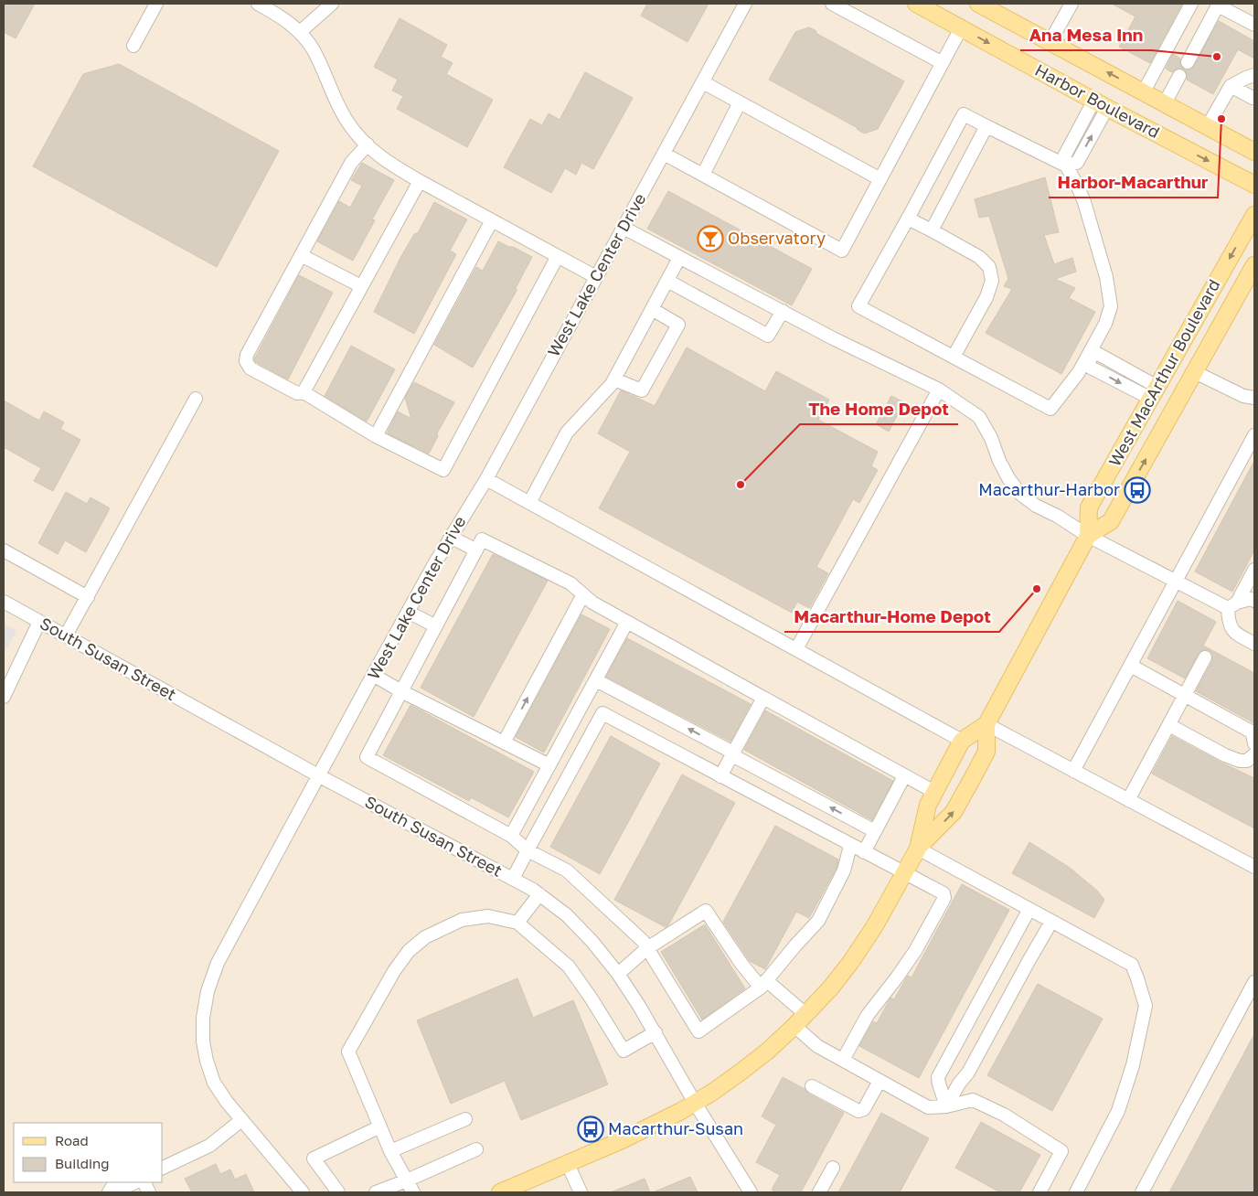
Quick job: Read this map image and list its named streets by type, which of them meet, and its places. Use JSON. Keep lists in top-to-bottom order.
{
  "streets": {
    "main road": ["Harbor Boulevard", "West MacArthur Boulevard"],
    "street": ["West Lake Center Drive", "South Susan Street"]
  },
  "crossings": [
    ["West Lake Center Drive", "South Susan Street"],
    ["West MacArthur Boulevard", "South Susan Street"]
  ],
  "places": {
    "other": [
      "Ana Mesa Inn",
      "Harbor-Macarthur",
      "The Home Depot",
      "Macarthur-Home Depot"
    ],
    "bar": ["Observatory"],
    "bus stop": ["Macarthur-Harbor", "Macarthur-Susan"]
  },
  "legend": ["Road", "Building"]
}
